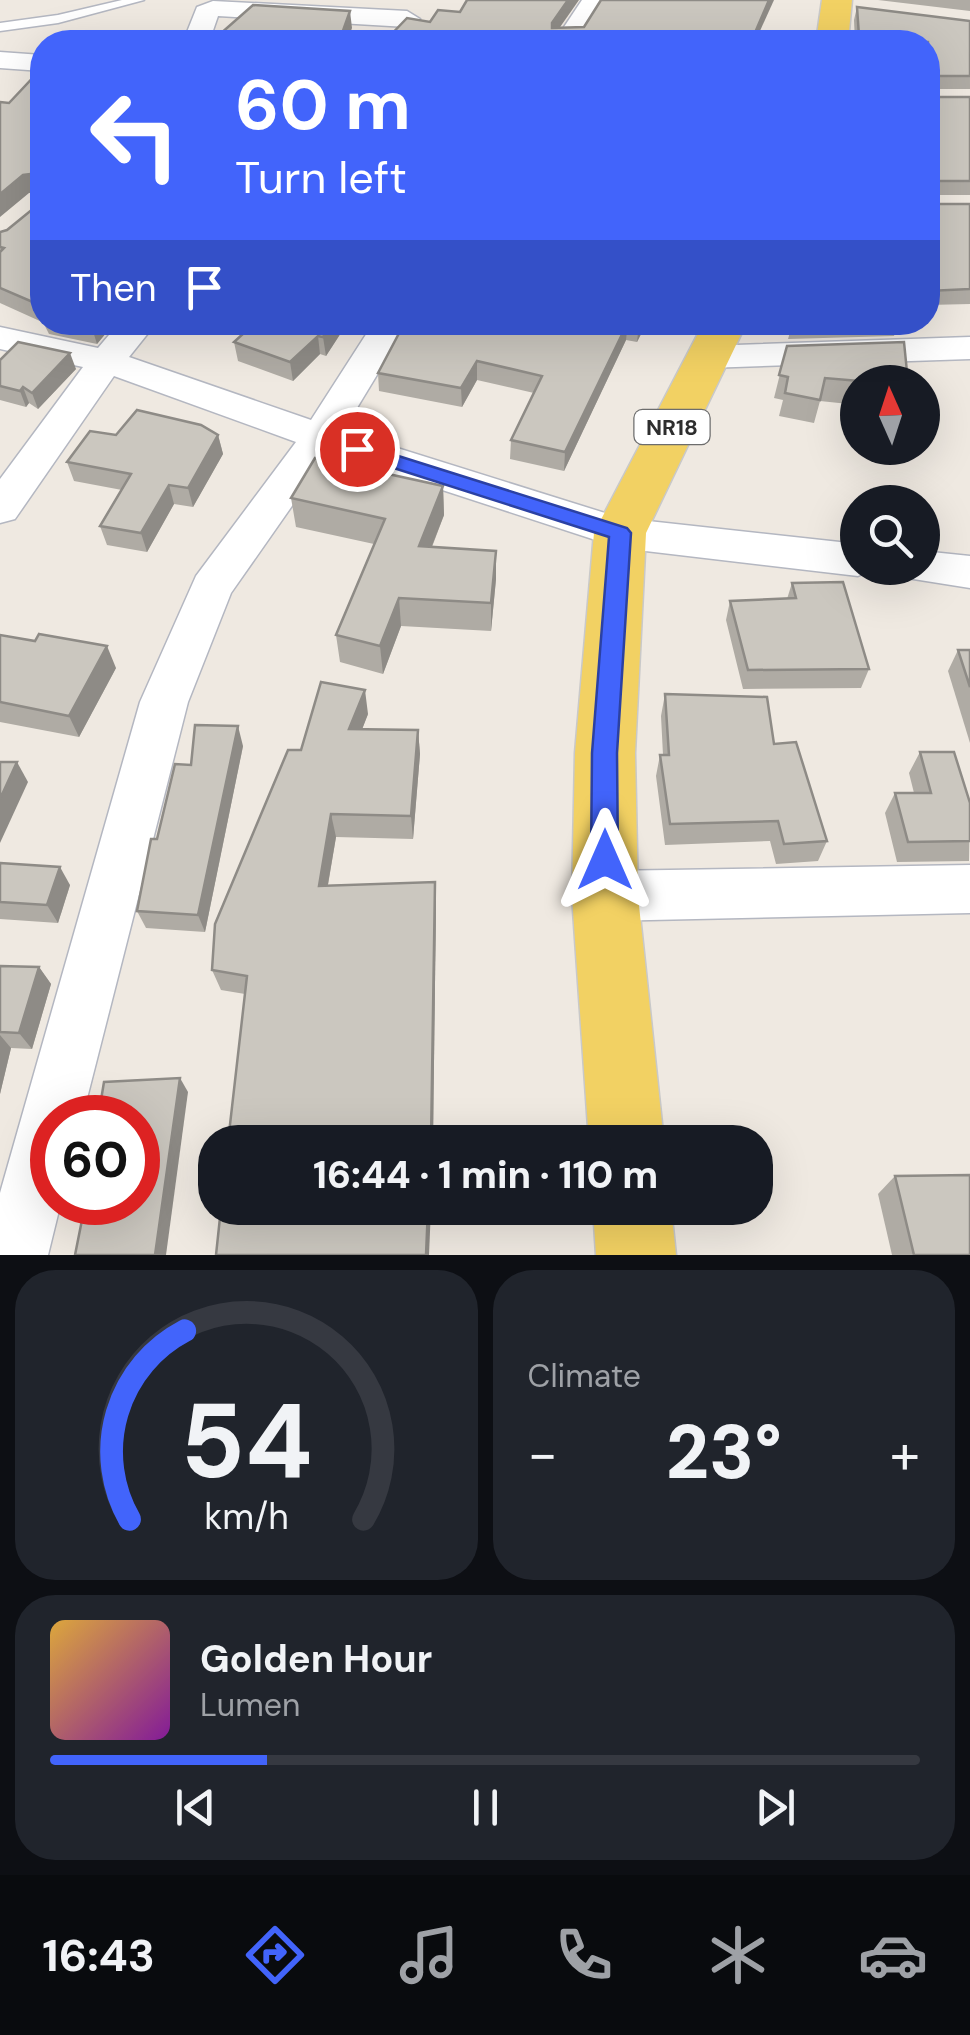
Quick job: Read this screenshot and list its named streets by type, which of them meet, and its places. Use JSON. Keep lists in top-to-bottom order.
{
  "streets": {
    "main road": ["NR18"]
  },
  "north": "top",
  "page": {
    "turn": ["60 m", "Turn left"],
    "then": "Then",
    "limit": "60",
    "trip": "16:44 · 1 min · 110 m",
    "tile": "Climate",
    "heat": ["−", "23°", "+"],
    "song": ["Golden Hour", "Lumen"],
    "tabs": "16:43",
    "gauge": ["54", "km/h"]
  }
}
